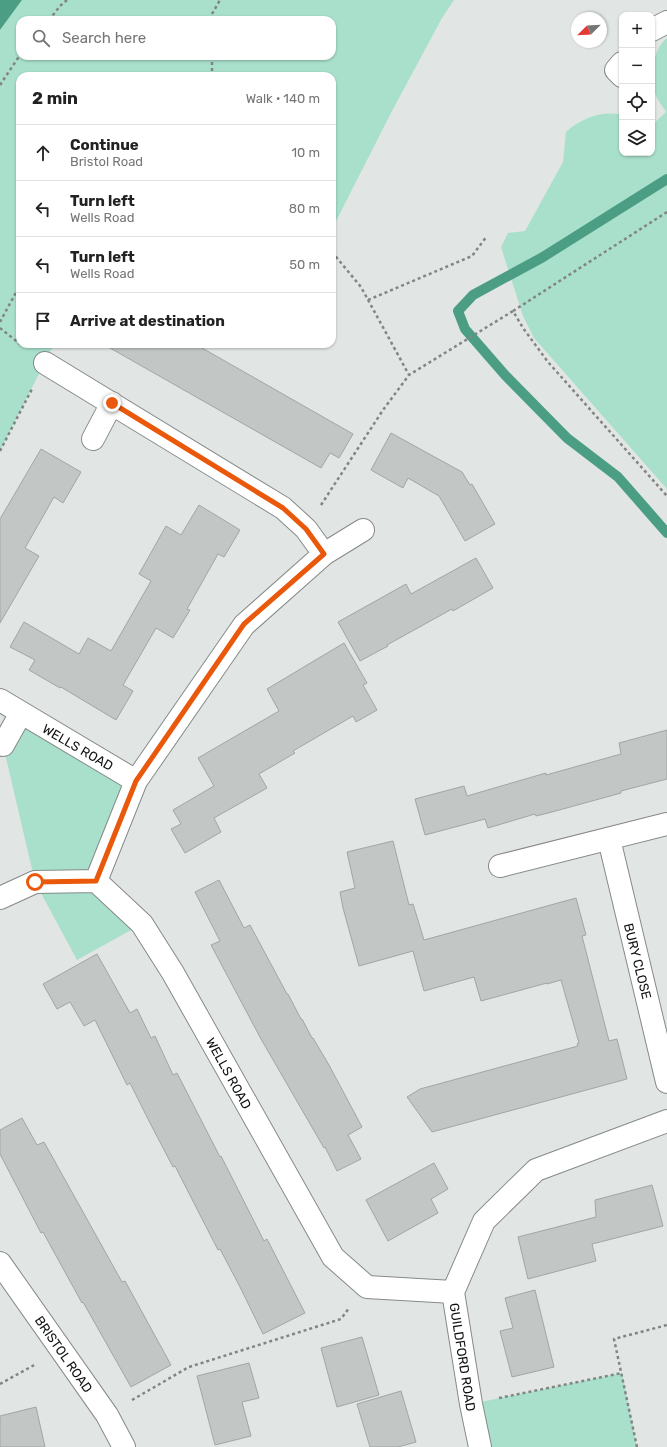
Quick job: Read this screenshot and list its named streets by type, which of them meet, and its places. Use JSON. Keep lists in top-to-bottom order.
{
  "streets": {
    "street": [
      "WELLS ROAD",
      "BURY CLOSE",
      "BRISTOL ROAD",
      "GUILDFORD ROAD"
    ]
  },
  "north": "bottom left",
  "page": {
    "map_buttons": ["+", "−"],
    "search": "Search here",
    "heading": ["2 min", "Walk · 140 m"],
    "list": [
      ["Continue", "Bristol Road", "10 m"],
      ["Turn left", "Wells Road", "80 m"],
      ["Turn left", "Wells Road", "50 m"],
      "Arrive at destination"
    ]
  }
}
